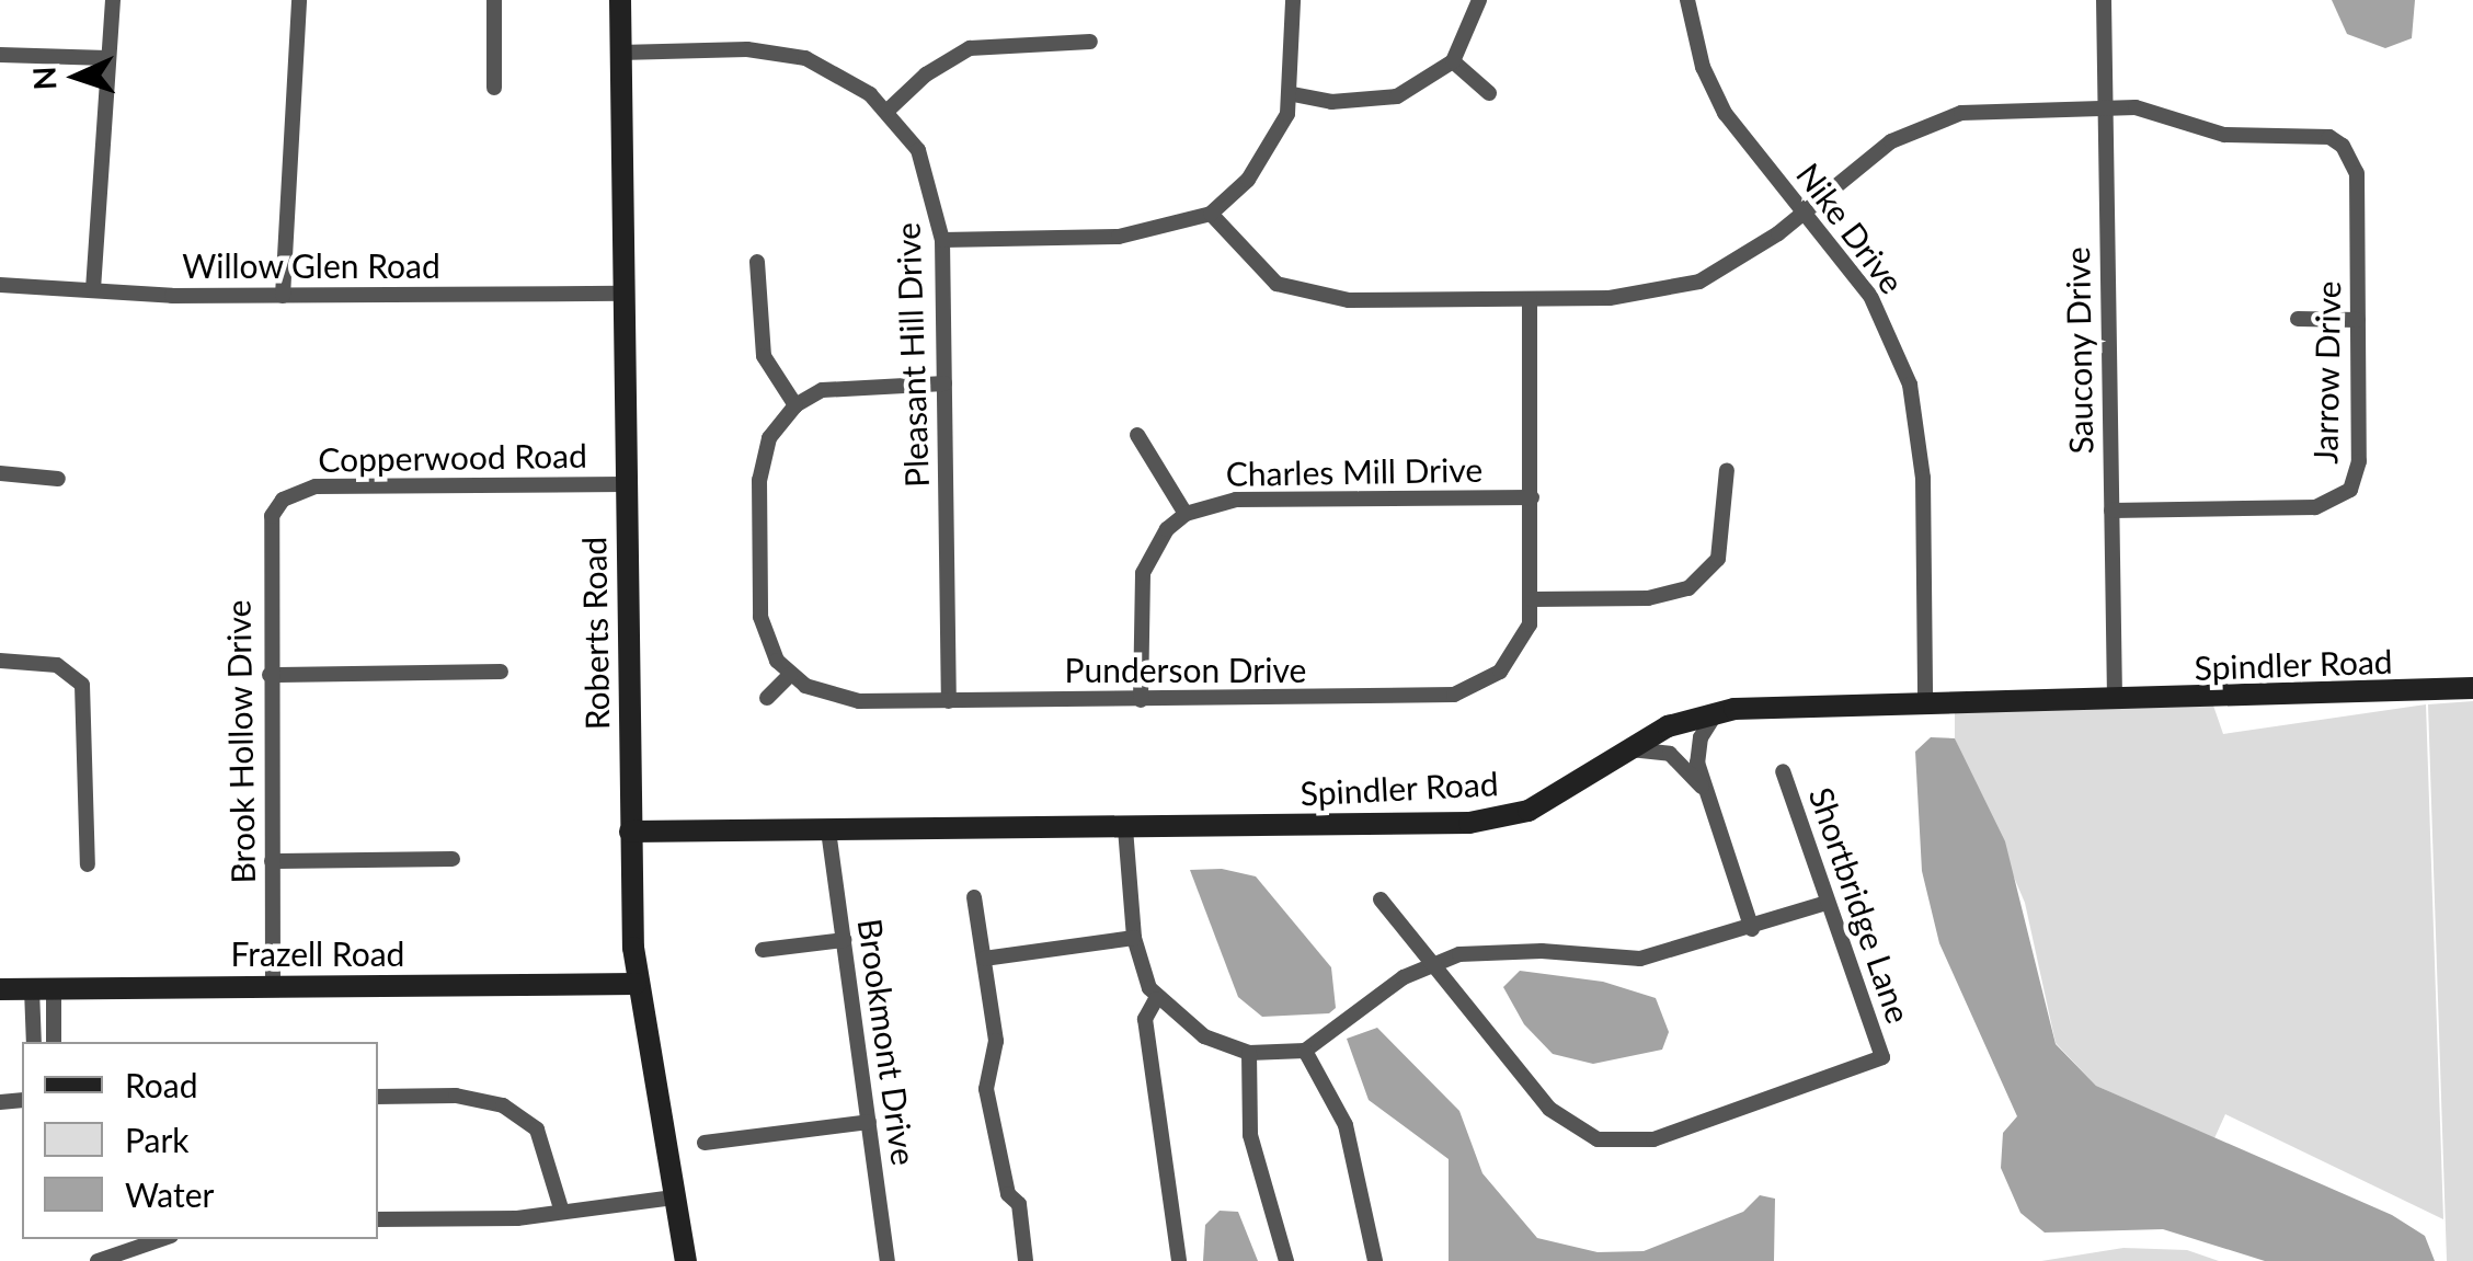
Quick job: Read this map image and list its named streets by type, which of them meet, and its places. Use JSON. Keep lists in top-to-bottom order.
{
  "streets": {
    "street": [
      "Nike Drive",
      "Willow Glen Road",
      "Saucony Drive",
      "Pleasant Hill Drive",
      "Jarrow Drive",
      "Copperwood Road",
      "Charles Mill Drive",
      "Roberts Road",
      "Spindler Road",
      "Punderson Drive",
      "Brook Hollow Drive",
      "Shortbridge Lane",
      "Frazell Road",
      "Brookmont Drive"
    ]
  },
  "crossings": [
    ["Nike Drive", "Spindler Road"],
    ["Willow Glen Road", "Roberts Road"],
    ["Saucony Drive", "Jarrow Drive"],
    ["Saucony Drive", "Spindler Road"],
    ["Pleasant Hill Drive", "Roberts Road"],
    ["Pleasant Hill Drive", "Punderson Drive"],
    ["Copperwood Road", "Roberts Road"],
    ["Copperwood Road", "Brook Hollow Drive"],
    ["Charles Mill Drive", "Punderson Drive"],
    ["Roberts Road", "Spindler Road"],
    ["Roberts Road", "Frazell Road"],
    ["Spindler Road", "Brookmont Drive"],
    ["Brook Hollow Drive", "Frazell Road"]
  ],
  "legend": ["Road", "Park", "Water"],
  "north": "left"
}
